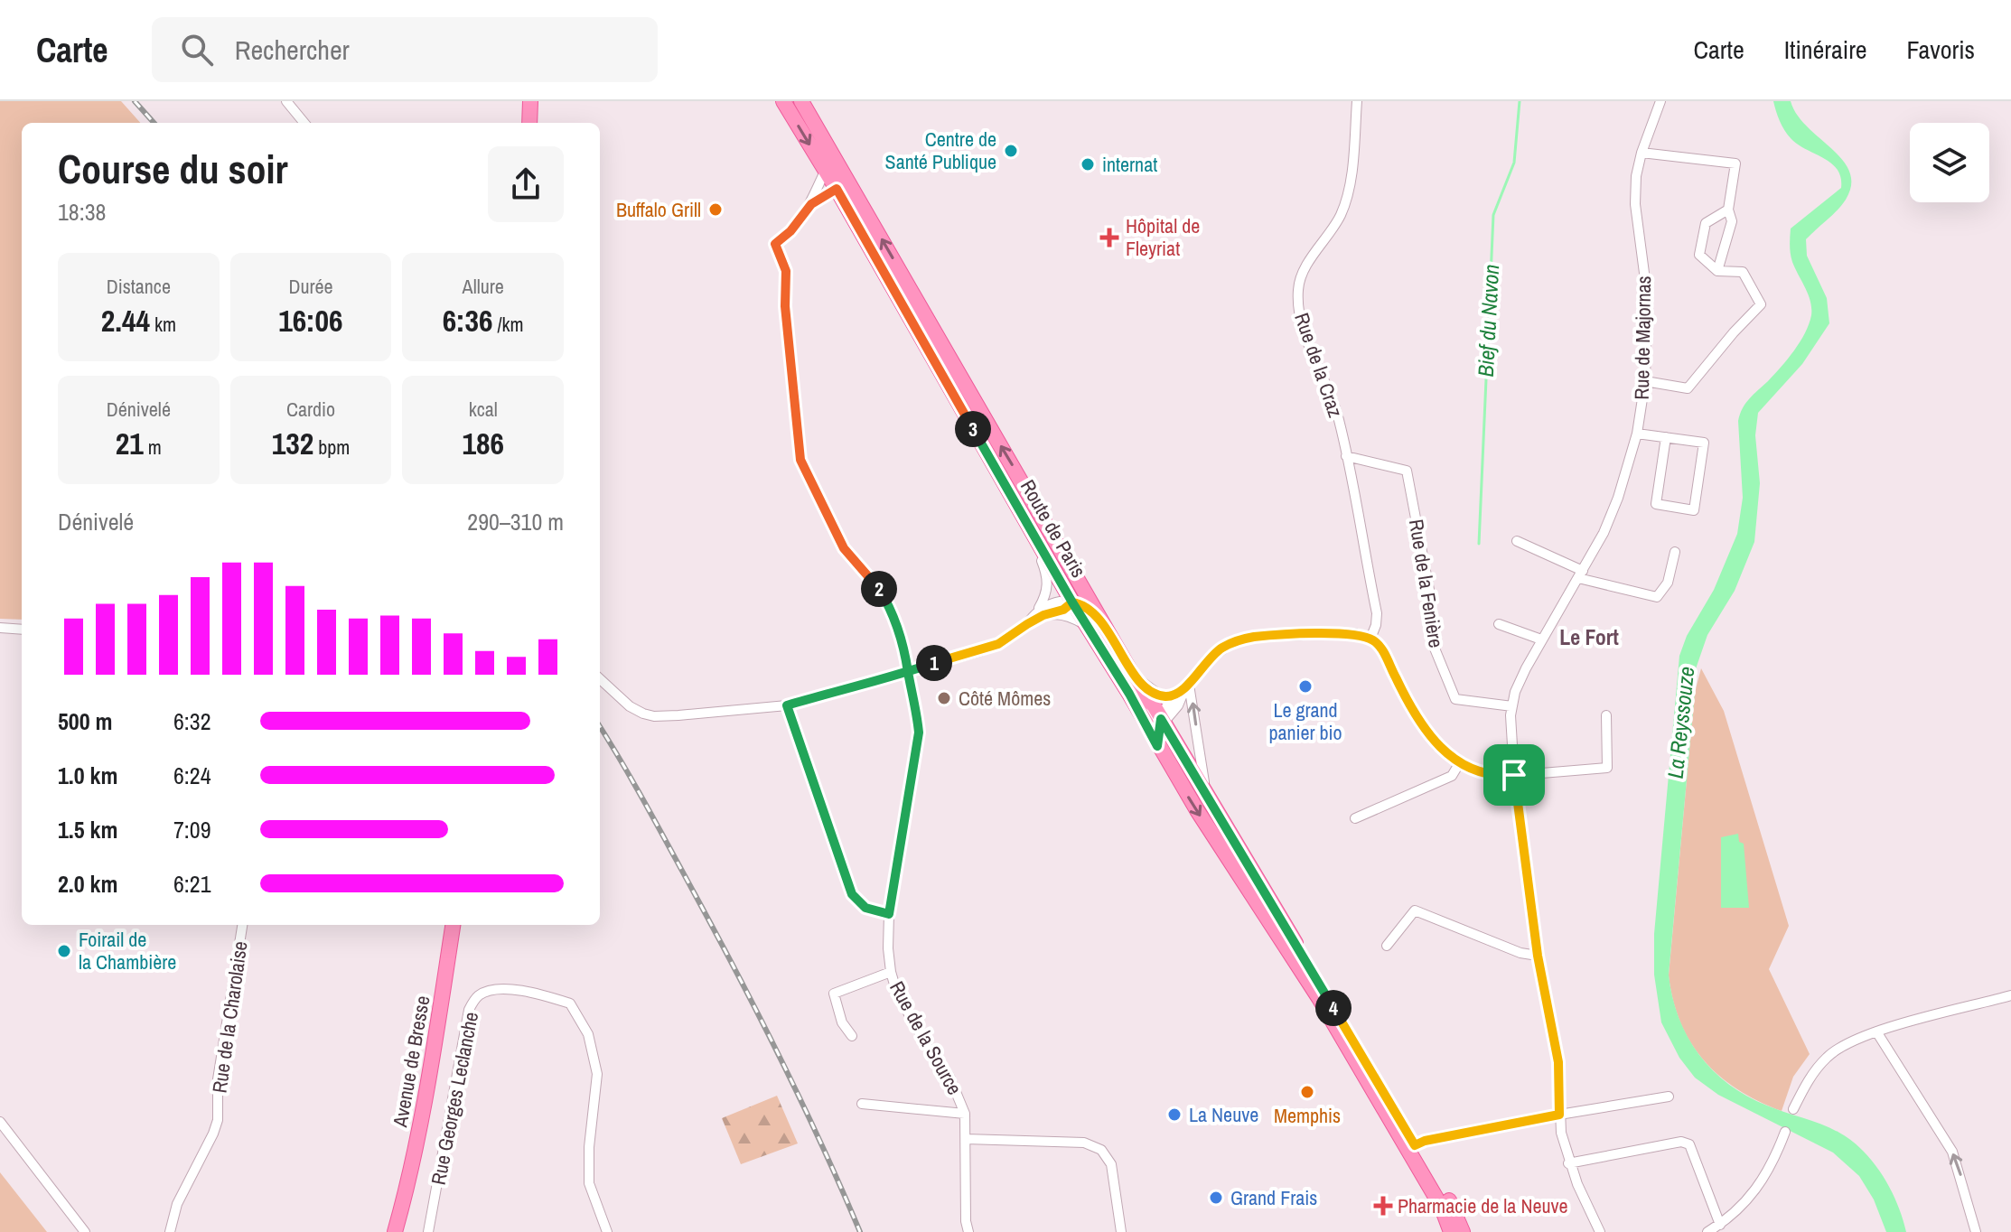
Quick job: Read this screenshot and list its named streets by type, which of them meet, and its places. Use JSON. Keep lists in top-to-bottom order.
{
  "streets": {
    "main road": ["Route de Paris", "Avenue de Bresse"],
    "street": [
      "Rue de Majornas",
      "Rue de la Craz",
      "Rue de la Fenière",
      "Rue de la Charolaise",
      "Rue de la Source",
      "Rue Georges Leclanche"
    ]
  },
  "crossings": [
    ["Rue de Majornas", "Rue de la Fenière"],
    ["Rue de la Craz", "Rue de la Fenière"]
  ],
  "districts": ["Le Fort"],
  "water": ["Bief du Navon", "La Reyssouze"],
  "places": {
    "other": [
      "Centre de Santé Publique",
      "internat",
      "Buffalo Grill",
      "Le grand panier bio",
      "Côté Mômes",
      "Foirail de la Chambière",
      "Memphis",
      "La Neuve",
      "Grand Frais"
    ],
    "health": ["Hôpital de Fleyriat", "Pharmacie de la Neuve"]
  },
  "page": {
    "header": "Carte",
    "search": "Rechercher",
    "nav": ["Carte", "Itinéraire", "Favoris"],
    "heading": ["Course du soir", "18:38"],
    "stats": [
      ["Distance", "2.44 km"],
      ["Durée", "16:06"],
      ["Allure", "6:36 /km"],
      ["Dénivelé", "21 m"],
      ["Cardio", "132 bpm"],
      ["kcal", "186"]
    ],
    "pins": [
      "3",
      "2",
      "1",
      "4"
    ],
    "chart": ["Dénivelé", "290–310 m"],
    "list": [
      {
        "name": "500 m",
        "note": "6:32"
      },
      {
        "name": "1.0 km",
        "note": "6:24"
      },
      {
        "name": "1.5 km",
        "note": "7:09"
      },
      {
        "name": "2.0 km",
        "note": "6:21"
      }
    ]
  }
}
